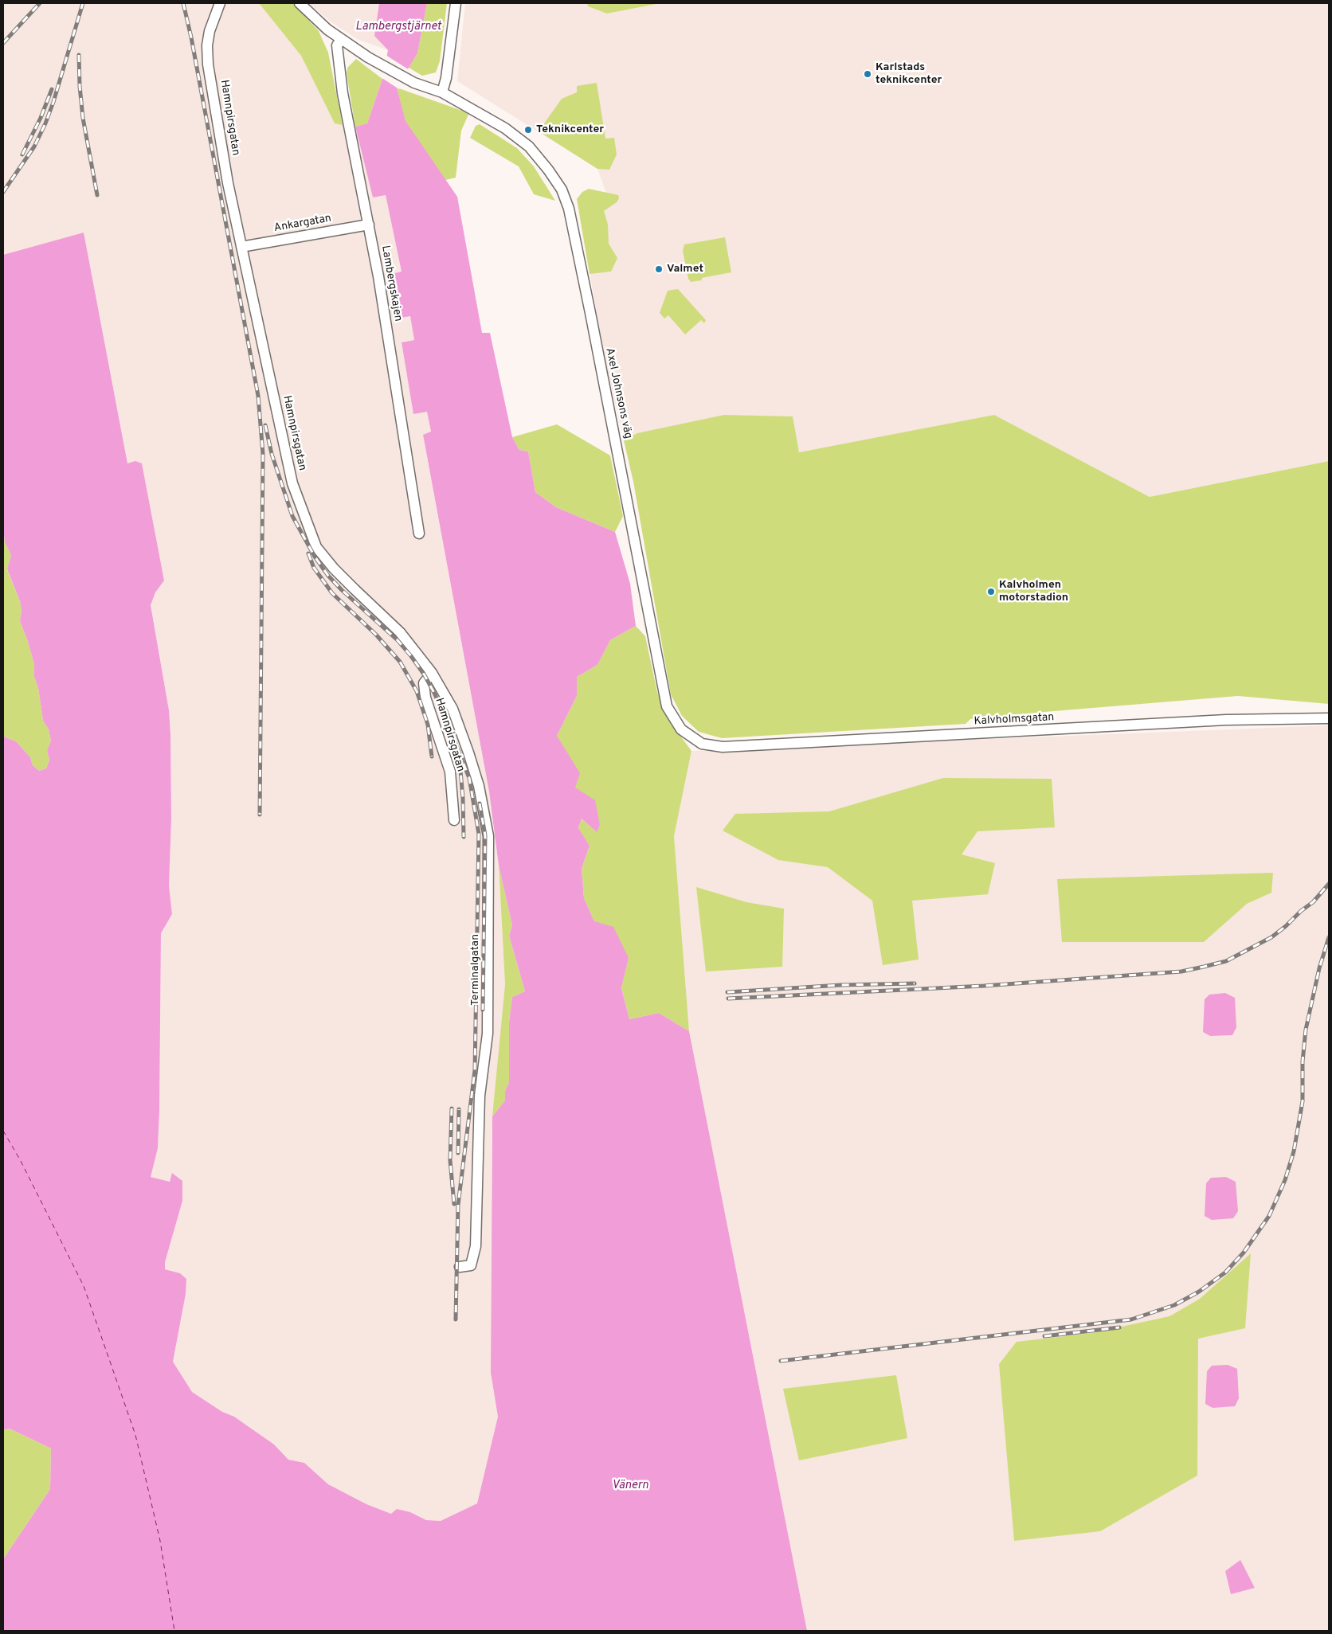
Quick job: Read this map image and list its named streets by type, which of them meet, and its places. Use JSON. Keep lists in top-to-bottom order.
{
  "streets": {
    "street": [
      "Hamnpirsgatan",
      "Ankargatan",
      "Lambergskajen",
      "Axel Johnsons väg",
      "Kalvholmsgatan",
      "Terminalgatan"
    ]
  },
  "crossings": [
    ["Hamnpirsgatan", "Ankargatan"],
    ["Hamnpirsgatan", "Terminalgatan"],
    ["Ankargatan", "Lambergskajen"],
    ["Lambergskajen", "Axel Johnsons väg"],
    ["Axel Johnsons väg", "Kalvholmsgatan"]
  ],
  "water": ["Lambergstjärnet", "Vänern"],
  "places": [
    "Karlstads teknikcenter",
    "Teknikcenter",
    "Valmet",
    "Kalvholmen motorstadion"
  ]
}
